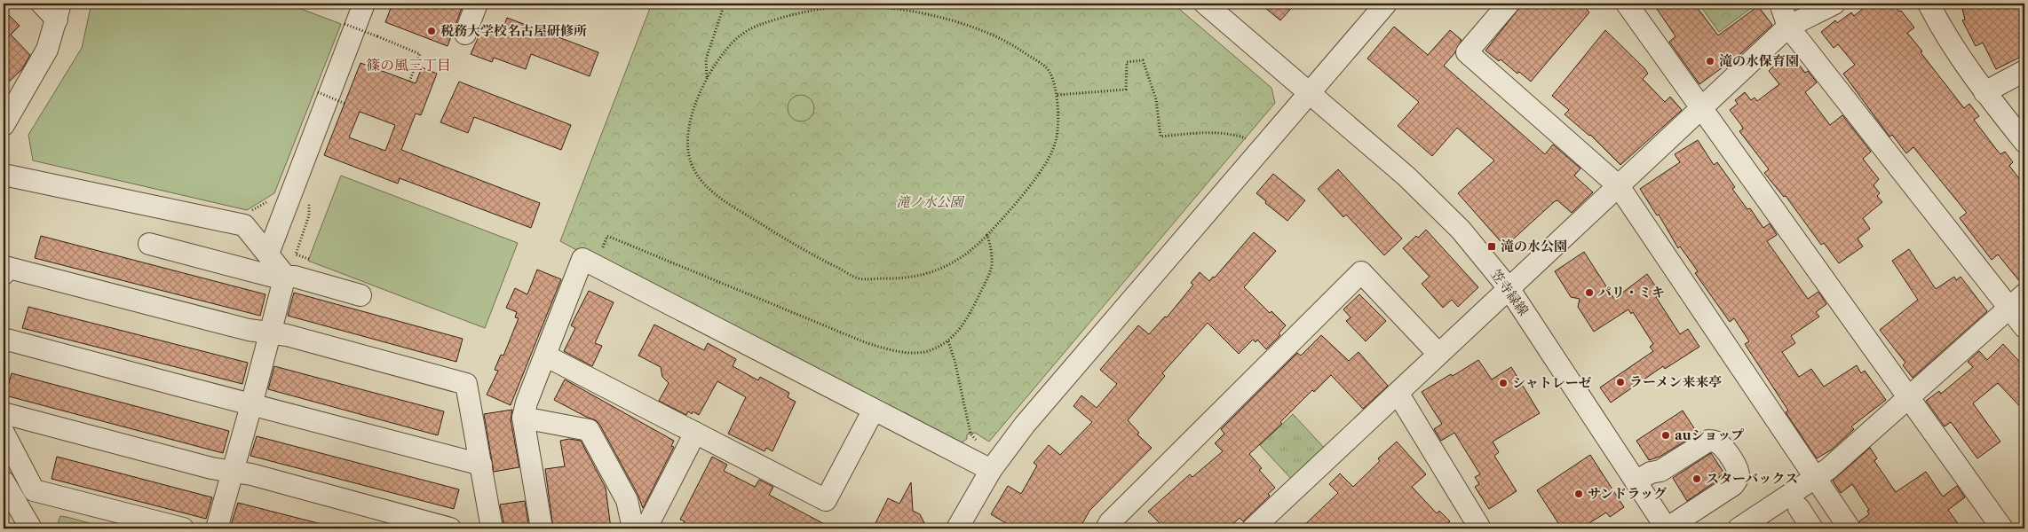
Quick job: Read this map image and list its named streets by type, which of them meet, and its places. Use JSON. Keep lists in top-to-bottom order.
{
  "streets": {
    "street": ["笠寺緑線"]
  },
  "districts": ["篠の風三丁目"],
  "parks": ["滝ノ水公園"],
  "places": {
    "other": [
      "税務大学校名古屋研修所",
      "滝の水保育園",
      "パリ・ミキ",
      "ラーメン来来亭",
      "シャトレーゼ",
      "auショップ",
      "スターバックス",
      "サンドラッグ"
    ],
    "transit": ["滝の水公園"]
  }
}
